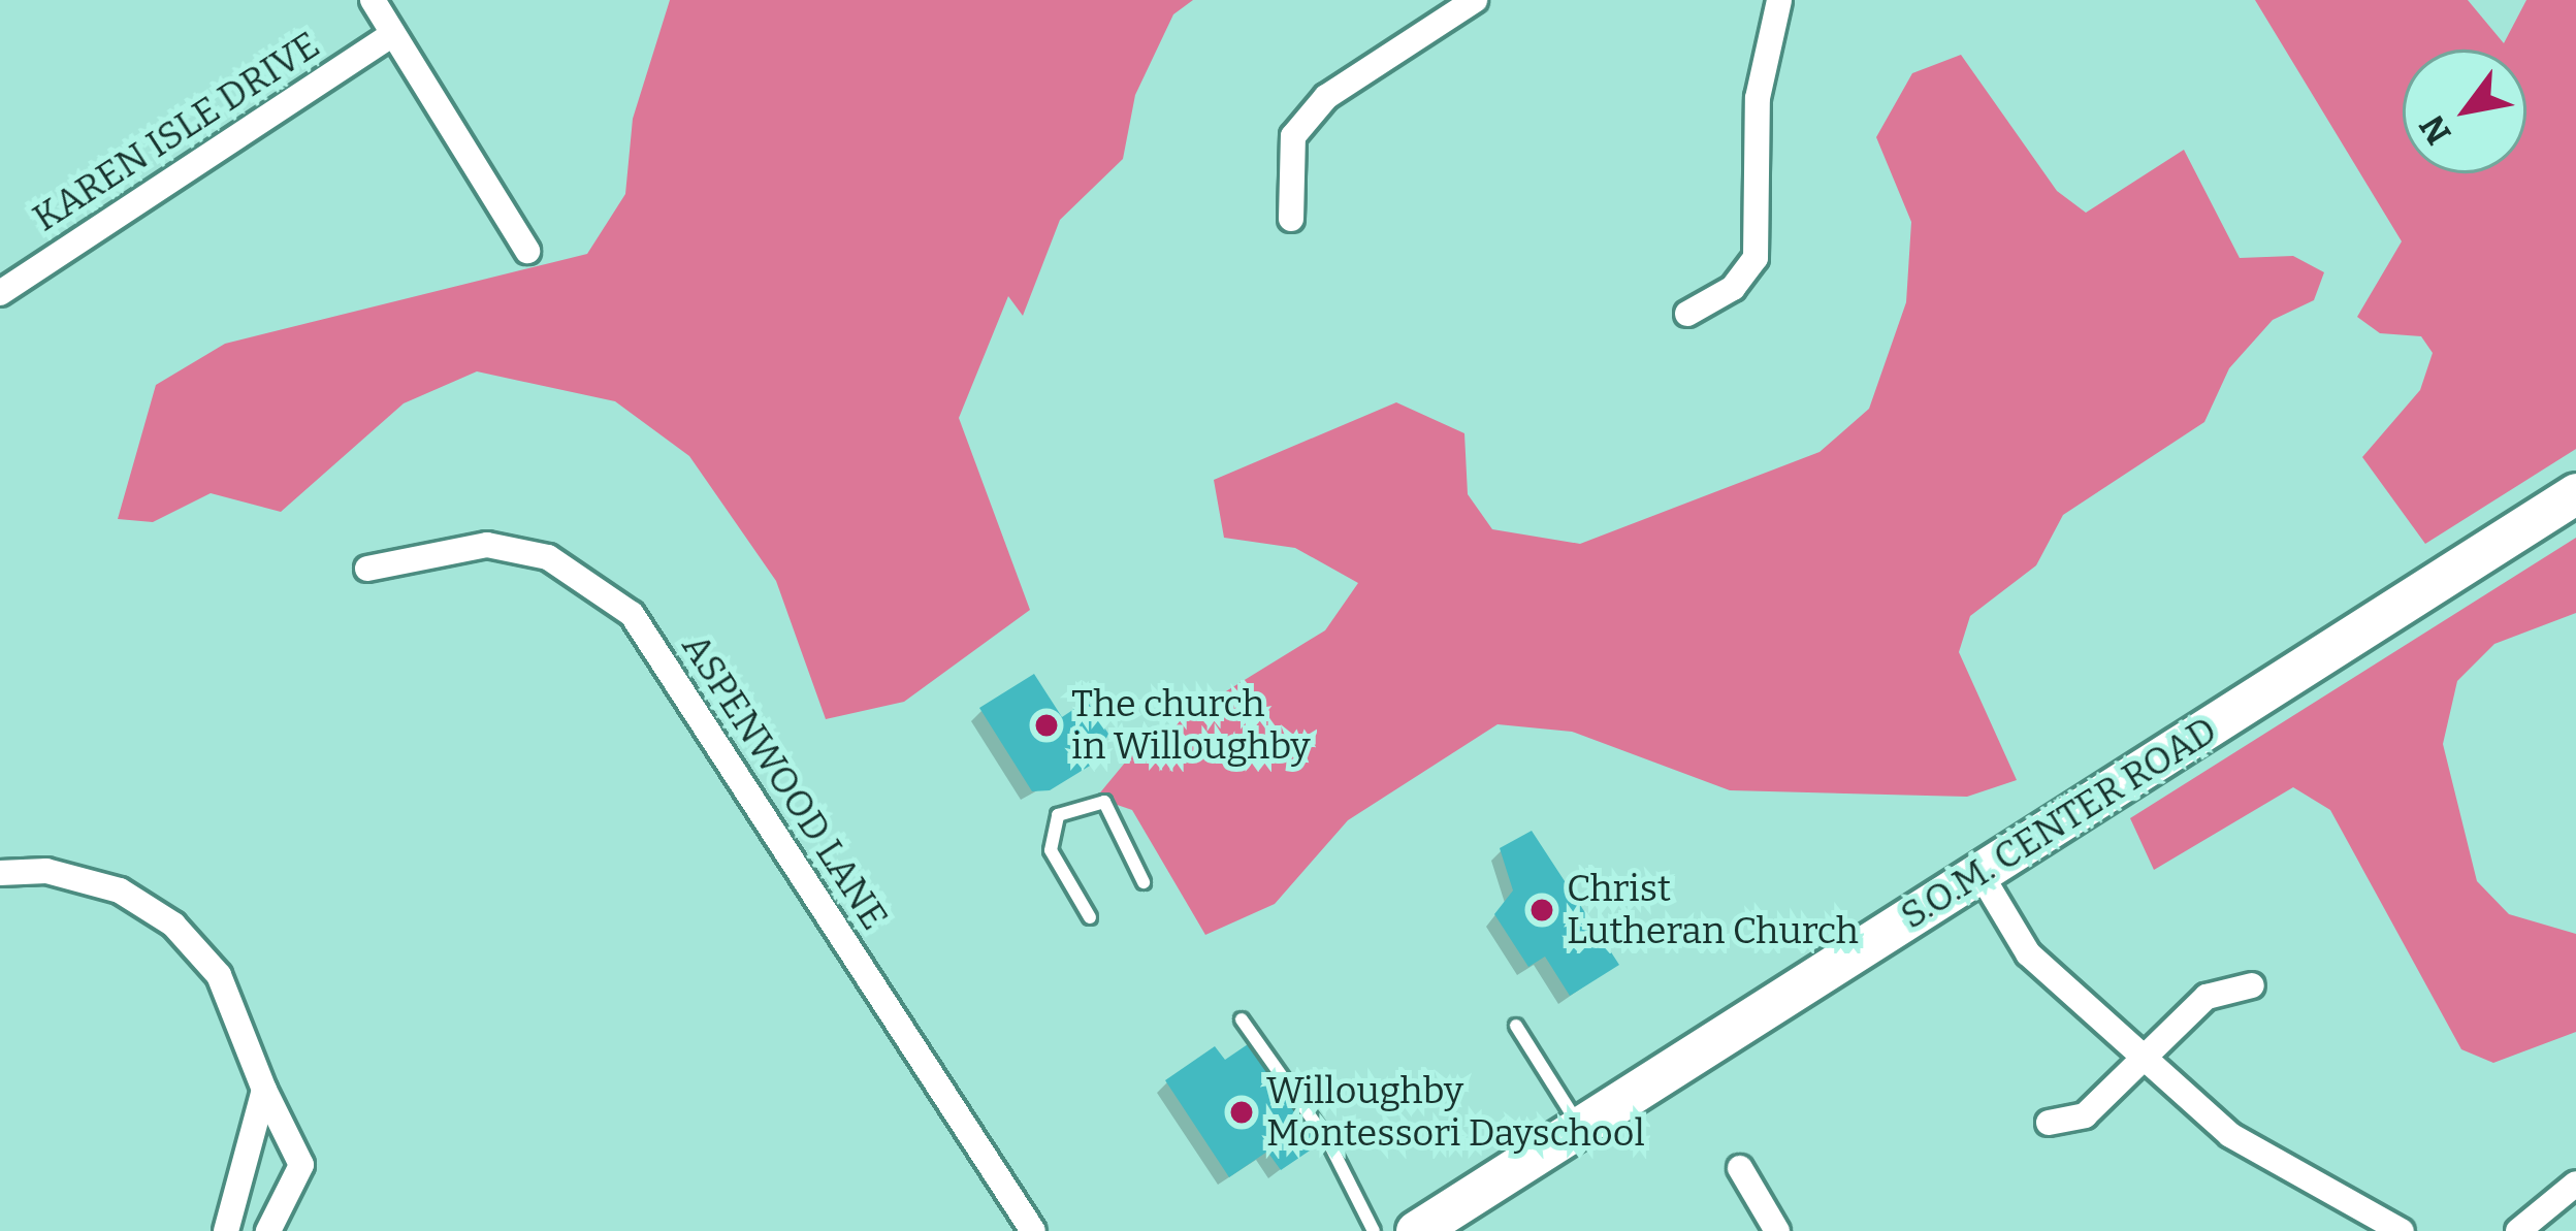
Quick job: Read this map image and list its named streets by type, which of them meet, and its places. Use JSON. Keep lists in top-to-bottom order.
{
  "streets": {
    "main road": ["S.O.M. CENTER ROAD"],
    "street": ["KAREN ISLE DRIVE", "ASPENWOOD LANE"]
  },
  "places": ["The church in Willoughby", "Christ Lutheran Church", "Willoughby Montessori Dayschool"],
  "north": "bottom left"
}
